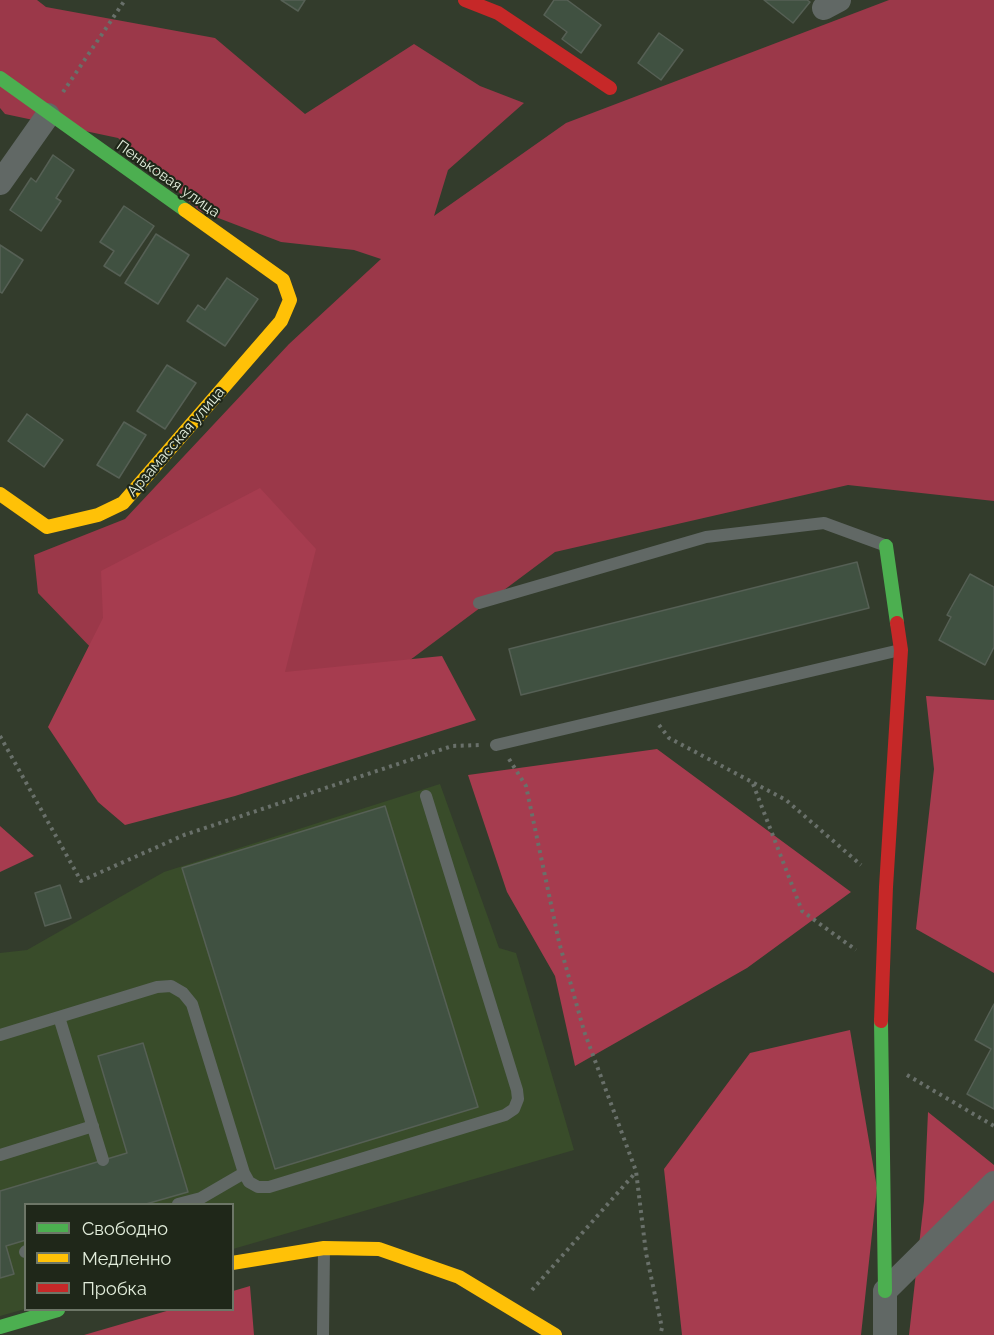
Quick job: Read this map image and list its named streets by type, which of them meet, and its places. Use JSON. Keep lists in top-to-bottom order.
{
  "streets": {
    "street": ["Пеньковая улица", "Арзамасская улица"]
  },
  "crossings": [
    ["Пеньковая улица", "Арзамасская улица"]
  ],
  "legend": ["Свободно", "Медленно", "Пробка"]
}
